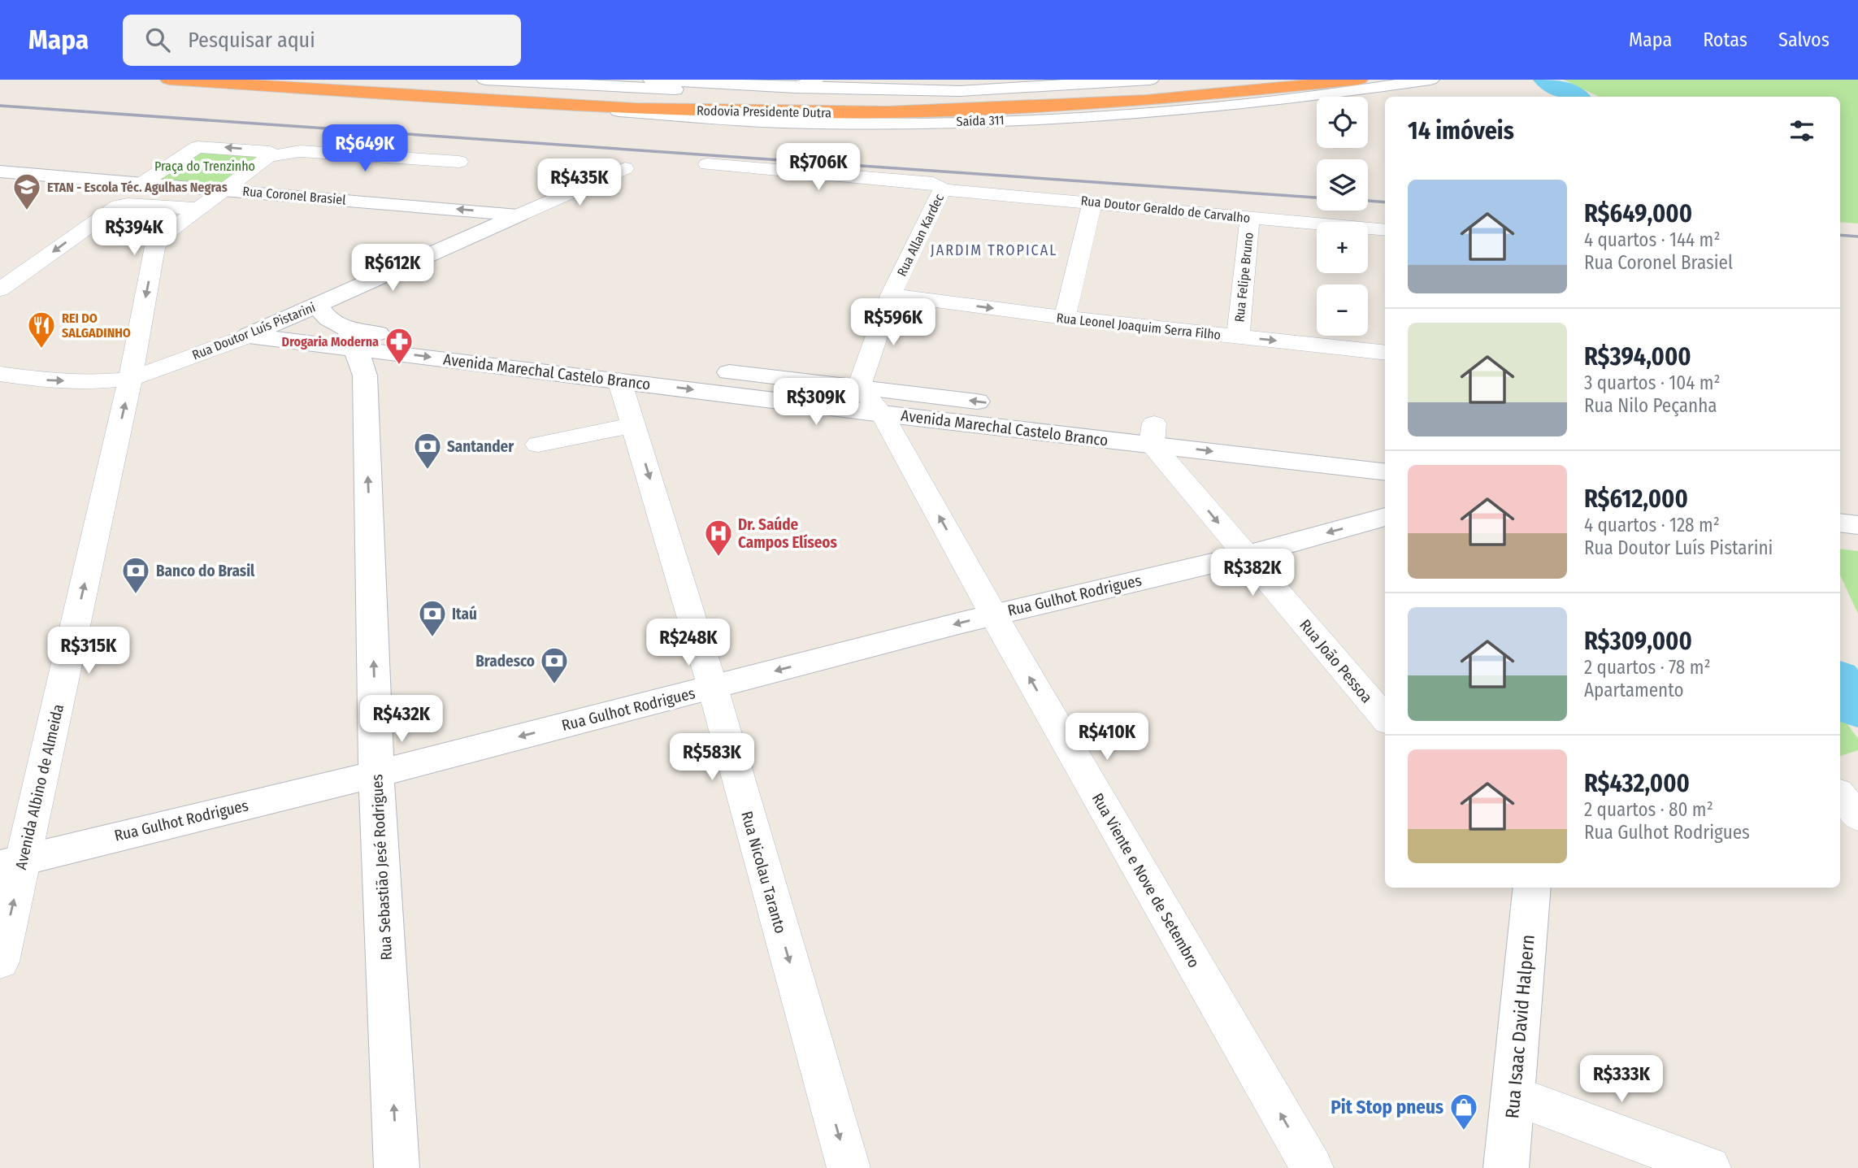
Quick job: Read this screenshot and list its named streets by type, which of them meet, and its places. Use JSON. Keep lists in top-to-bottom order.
{
  "streets": {
    "highway": ["Rodovia Presidente Dutra"],
    "street": [
      "Saída 311",
      "Rua Coronel Brasiel",
      "Rua Doutor Geraldo de Carvalho",
      "Rua Allan Kardec",
      "Rua Felipe Bruno",
      "Rua Leonel Joaquim Serra Filho",
      "Rua Doutor Luís Pistarini",
      "Avenida Marechal Castelo Branco",
      "Rua Gulhot Rodrigues",
      "Rua João Pessoa",
      "Avenida Albino de Almeida",
      "Rua Sebastião Jesé Rodrigues",
      "Rua Nicolau Taranto",
      "Rua Viente e Nove de Setembro",
      "Rua Isaac David Halpern"
    ]
  },
  "crossings": [
    ["Rodovia Presidente Dutra", "Saída 311"],
    ["Rua Coronel Brasiel", "Rua Doutor Luís Pistarini"],
    ["Rua Coronel Brasiel", "Avenida Albino de Almeida"],
    ["Rua Doutor Geraldo de Carvalho", "Rua Allan Kardec"],
    ["Rua Doutor Geraldo de Carvalho", "Rua Felipe Bruno"],
    ["Rua Allan Kardec", "Rua Leonel Joaquim Serra Filho"],
    ["Rua Allan Kardec", "Avenida Marechal Castelo Branco"],
    ["Rua Allan Kardec", "Rua Viente e Nove de Setembro"],
    ["Rua Felipe Bruno", "Rua Leonel Joaquim Serra Filho"],
    ["Rua Doutor Luís Pistarini", "Avenida Marechal Castelo Branco"],
    ["Rua Doutor Luís Pistarini", "Avenida Albino de Almeida"],
    ["Avenida Marechal Castelo Branco", "Rua João Pessoa"],
    ["Avenida Marechal Castelo Branco", "Rua Sebastião Jesé Rodrigues"],
    ["Avenida Marechal Castelo Branco", "Rua Nicolau Taranto"],
    ["Avenida Marechal Castelo Branco", "Rua Viente e Nove de Setembro"],
    ["Rua Gulhot Rodrigues", "Rua João Pessoa"],
    ["Rua Gulhot Rodrigues", "Avenida Albino de Almeida"],
    ["Rua Gulhot Rodrigues", "Rua Sebastião Jesé Rodrigues"],
    ["Rua Gulhot Rodrigues", "Rua Nicolau Taranto"],
    ["Rua Gulhot Rodrigues", "Rua Viente e Nove de Setembro"]
  ],
  "one_way": [
    "Rua Gulhot Rodrigues",
    "Rua João Pessoa",
    "Rua Sebastião Jesé Rodrigues",
    "Rua Nicolau Taranto",
    "Rua Viente e Nove de Setembro"
  ],
  "districts": ["JARDIM TROPICAL"],
  "parks": ["Praça do Trenzinho"],
  "places": {
    "school or university": ["ETAN - Escola Téc. Agulhas Negras"],
    "restaurant": ["REI DO SALGADINHO"],
    "pharmacy": ["Drogaria Moderna"],
    "bank": [
      "Santander",
      "Banco do Brasil",
      "Itaú",
      "Bradesco"
    ],
    "hospital": ["Dr. Saúde Campos Elíseos"],
    "shop": ["Pit Stop pneus"]
  },
  "page": {
    "header": "Mapa",
    "search": "Pesquisar aqui",
    "nav": ["Mapa", "Rotas", "Salvos"],
    "map_buttons": ["+", "−"],
    "heading": "14 imóveis",
    "price": [
      "R$649K",
      "R$706K",
      "R$435K",
      "R$394K",
      "R$612K",
      "R$596K",
      "R$309K",
      "R$382K",
      "R$248K",
      "R$315K",
      "R$432K",
      "R$410K",
      "R$583K",
      "R$333K"
    ],
    "list": [
      {
        "name": "R$649,000",
        "note": "4 quartos · 144 m² · Rua Coronel Brasiel"
      },
      {
        "name": "R$394,000",
        "note": "3 quartos · 104 m² · Rua Nilo Peçanha"
      },
      {
        "name": "R$612,000",
        "note": "4 quartos · 128 m² · Rua Doutor Luís Pistarini"
      },
      {
        "name": "R$309,000",
        "note": "2 quartos · 78 m² · Apartamento"
      },
      {
        "name": "R$432,000",
        "note": "2 quartos · 80 m² · Rua Gulhot Rodrigues"
      }
    ]
  }
}
